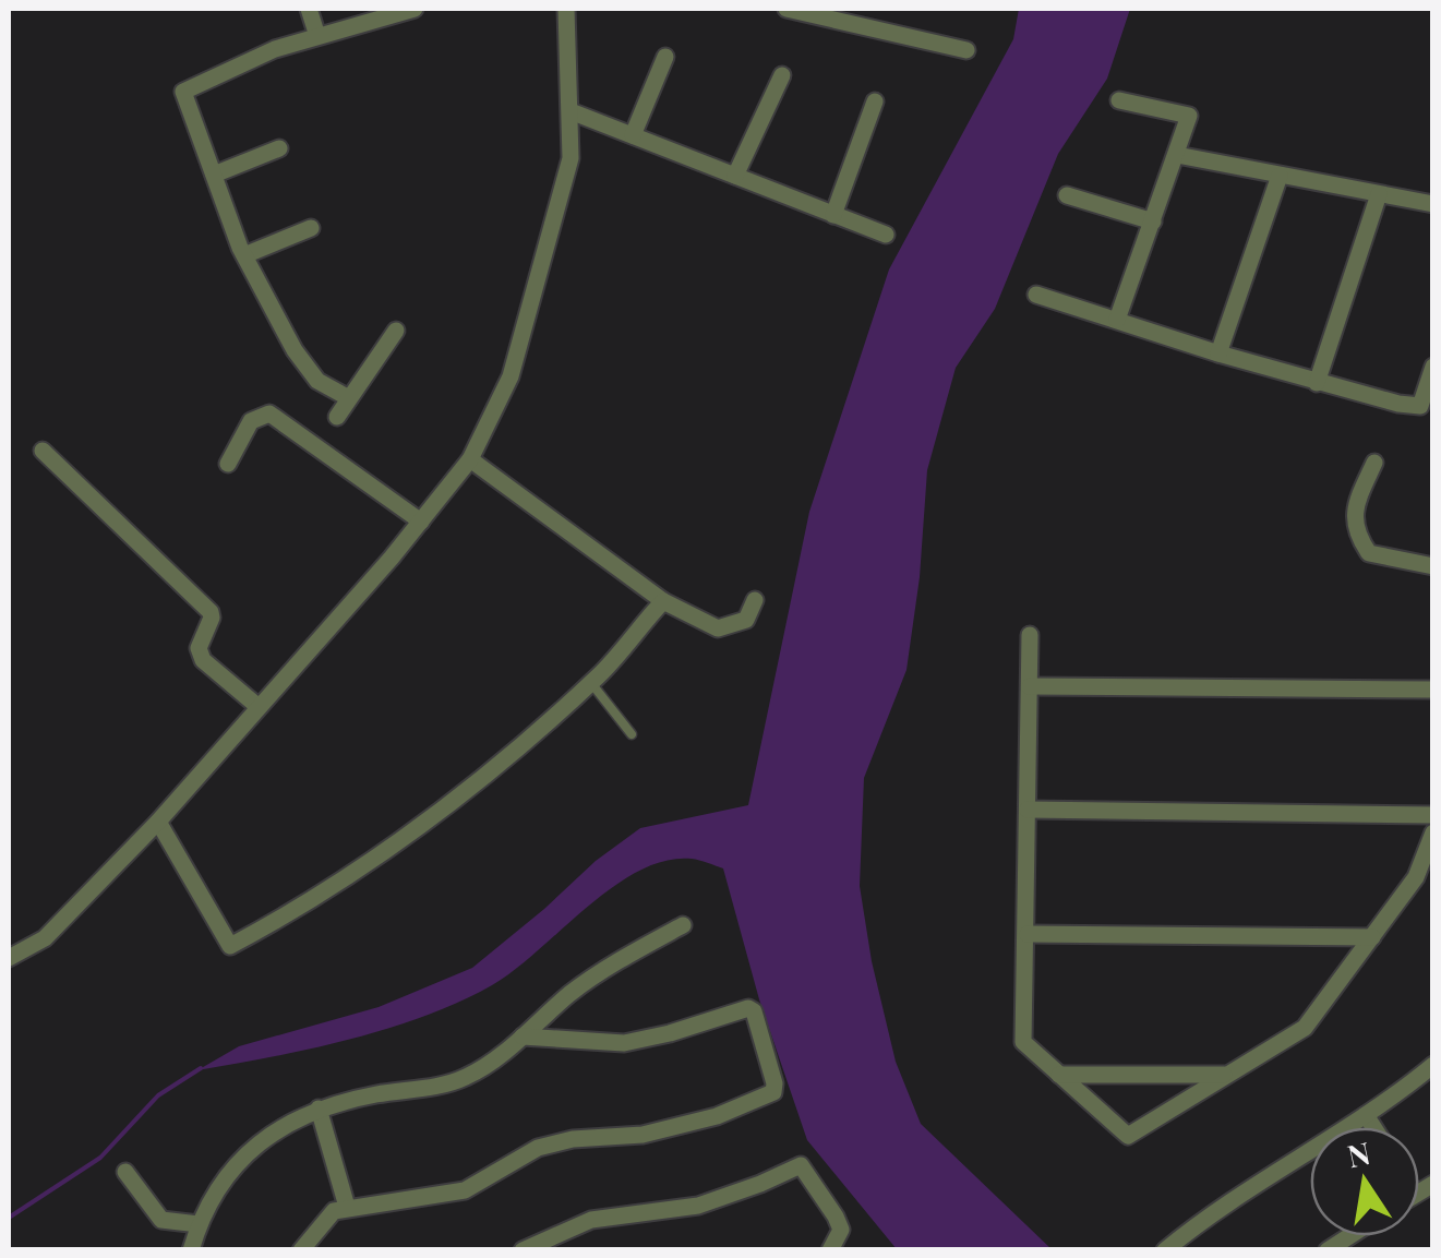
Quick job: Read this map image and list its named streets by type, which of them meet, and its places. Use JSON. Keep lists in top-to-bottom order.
{
  "north": "top"
}
